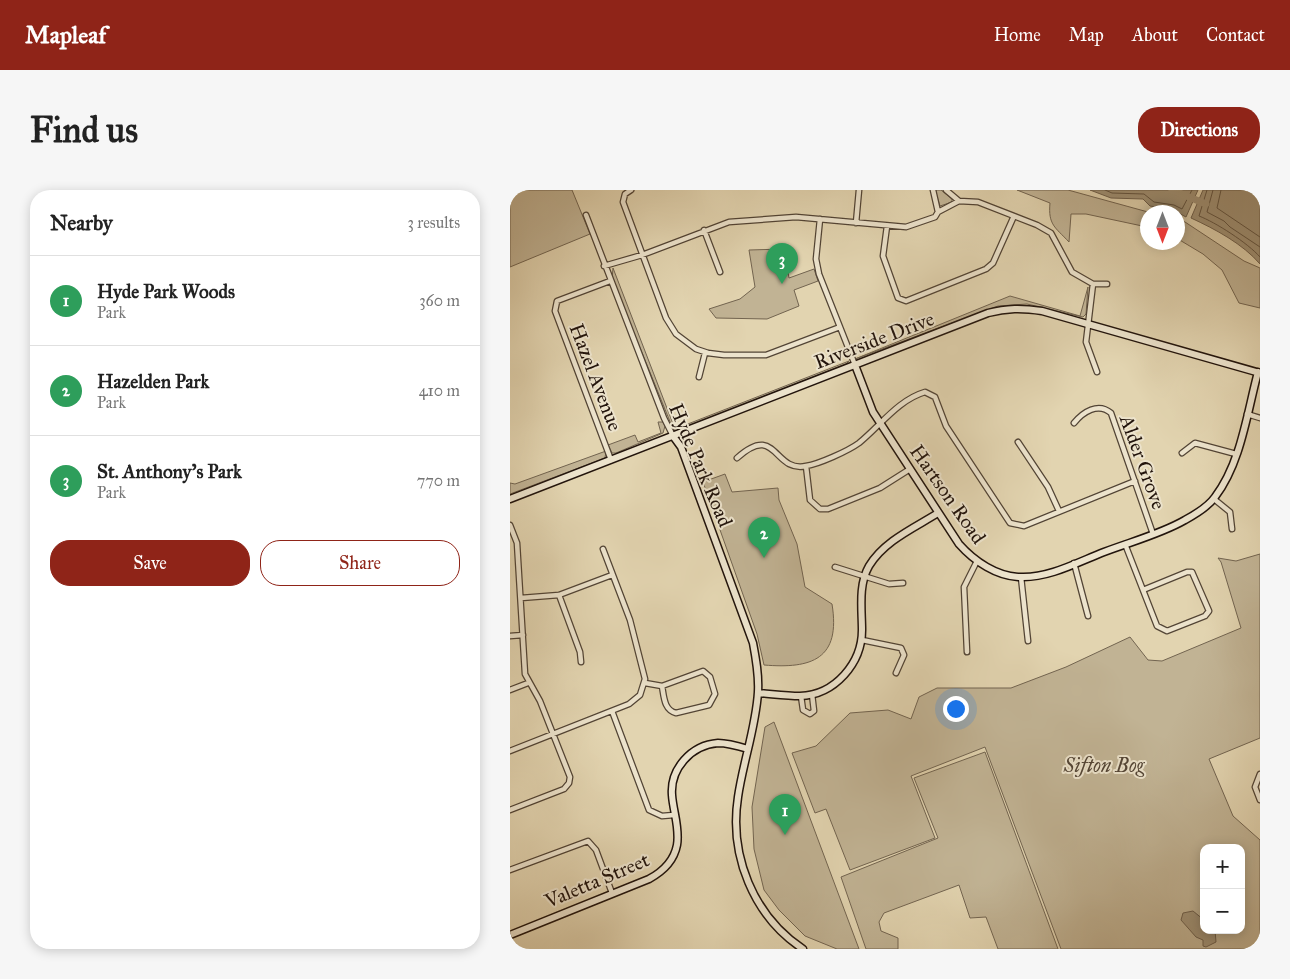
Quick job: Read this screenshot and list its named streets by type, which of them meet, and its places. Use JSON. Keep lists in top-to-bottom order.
{
  "streets": {
    "main road": [
      "Riverside Drive",
      "Hyde Park Road",
      "Hartson Road",
      "Valetta Street"
    ],
    "street": ["Hazel Avenue", "Alder Grove"]
  },
  "crossings": [
    ["Riverside Drive", "Hazel Avenue"],
    ["Riverside Drive", "Hyde Park Road"],
    ["Riverside Drive", "Hartson Road"],
    ["Hazel Avenue", "Hyde Park Road"],
    ["Alder Grove", "Hartson Road"],
    ["Hyde Park Road", "Valetta Street"]
  ],
  "parks": ["Sifton Bog"],
  "north": "bottom",
  "page": {
    "header": "Mapleaf",
    "nav": [
      "Home",
      "Map",
      "About",
      "Contact"
    ],
    "buttons": [
      "Directions",
      ["Save", "Share"]
    ],
    "title": "Find us",
    "heading": ["Nearby", "3 results"],
    "pins": ["3", "2", "1"],
    "list": [
      {
        "mark": "1",
        "name": "Hyde Park Woods",
        "note": "Park",
        "value": "360 m"
      },
      {
        "mark": "2",
        "name": "Hazelden Park",
        "note": "Park",
        "value": "410 m"
      },
      {
        "mark": "3",
        "name": "St. Anthony's Park",
        "note": "Park",
        "value": "770 m"
      }
    ],
    "map_buttons": ["+", "−"]
  }
}
